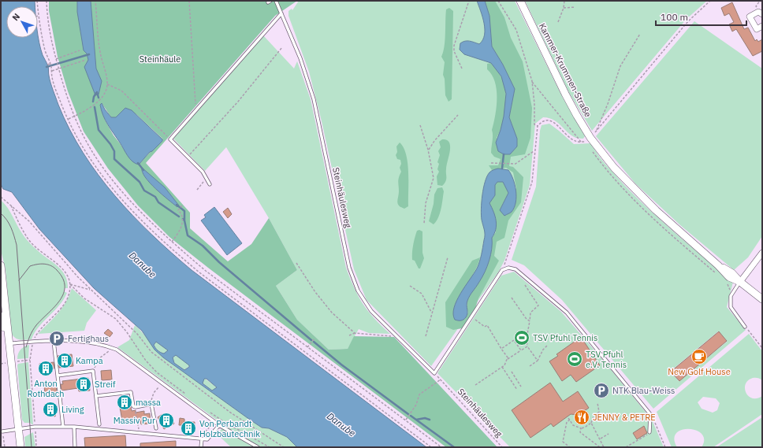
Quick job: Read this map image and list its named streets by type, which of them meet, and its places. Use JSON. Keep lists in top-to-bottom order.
{
  "streets": {
    "street": ["Kammer-Krummen-Straße"],
    "lane": ["Steinhäulesweg"]
  },
  "water": ["Danube"],
  "parks": ["Steinhäule"],
  "places": {
    "sports": ["TSV Pfuhl Tennis", "TSV Pfuhl e.V. Tennis"],
    "parking": ["Fertighaus", "NTK Blau-Weiss"],
    "cafe": ["New Golf House"],
    "building": [
      "Kampa",
      "Anton Rothdach",
      "Streif",
      "massa",
      "Living",
      "Massiv Pur",
      "Von Perbandt Holzbautechnik"
    ],
    "restaurant": ["JENNY & PETRE"]
  },
  "scale_bar": "100 m",
  "north": "top left"
}
